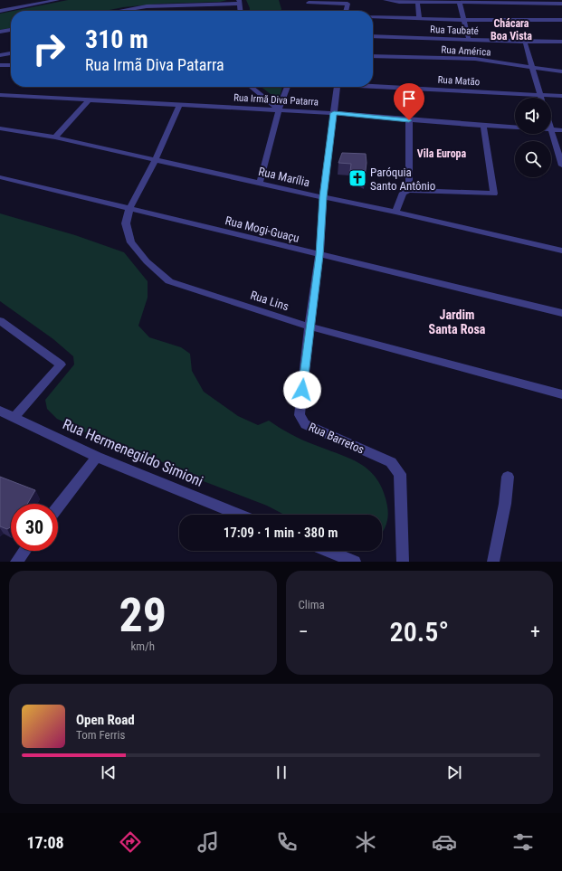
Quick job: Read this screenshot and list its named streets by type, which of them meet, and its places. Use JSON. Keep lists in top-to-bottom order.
{
  "streets": {
    "street": [
      "Rua Taubaté",
      "Rua América",
      "Rua Matão",
      "Rua Irmã Diva Patarra",
      "Rua Marília",
      "Rua Mogi-Guaçu",
      "Rua Lins",
      "Rua Barretos",
      "Rua Hermenegildo Simioni"
    ]
  },
  "crossings": [
    ["Rua Irmã Diva Patarra", "Rua Lins"],
    ["Rua Irmã Diva Patarra", "Rua Barretos"],
    ["Rua Marília", "Rua Lins"],
    ["Rua Marília", "Rua Barretos"],
    ["Rua Mogi-Guaçu", "Rua Lins"],
    ["Rua Mogi-Guaçu", "Rua Barretos"],
    ["Rua Lins", "Rua Barretos"]
  ],
  "districts": ["Chácara Boa Vista", "Vila Europa", "Jardim Santa Rosa"],
  "places": {
    "church": ["Paróquia Santo Antônio"]
  },
  "page": {
    "turn": ["310 m", "Rua Irmã Diva Patarra"],
    "limit": "30",
    "trip": "17:09 · 1 min · 380 m",
    "tile": [
      ["29", "km/h"],
      "Clima"
    ],
    "heat": ["−", "20.5°", "+"],
    "song": ["Open Road", "Tom Ferris"],
    "tabs": "17:08"
  }
}
